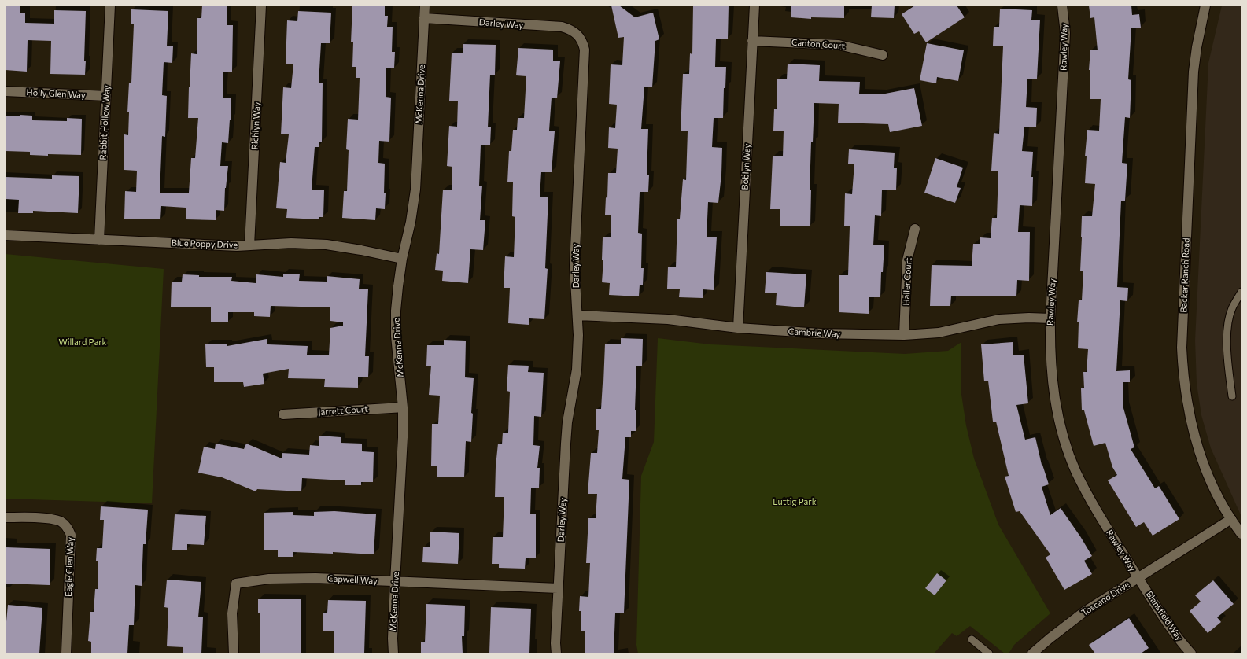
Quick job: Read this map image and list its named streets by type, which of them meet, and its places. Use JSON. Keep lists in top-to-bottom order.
{
  "streets": {
    "street": [
      "Darley Way",
      "Canton Court",
      "Rawley Way",
      "Holly Glen Way",
      "McKenna Drive",
      "Rabbit Hollow Way",
      "Richlyn Way",
      "Boblyn Way",
      "Blue Poppy Drive",
      "Backer Ranch Road",
      "Haller Court",
      "Cambrie Way",
      "Jarrett Court",
      "Eagle Glen Way",
      "Capwell Way",
      "Toscano Drive",
      "Blansfield Way"
    ]
  },
  "crossings": [
    ["Darley Way", "McKenna Drive"],
    ["Darley Way", "Cambrie Way"],
    ["Darley Way", "Capwell Way"],
    ["Canton Court", "Boblyn Way"],
    ["Rawley Way", "Cambrie Way"],
    ["Rawley Way", "Toscano Drive"],
    ["Rawley Way", "Blansfield Way"],
    ["Holly Glen Way", "Rabbit Hollow Way"],
    ["McKenna Drive", "Blue Poppy Drive"],
    ["McKenna Drive", "Jarrett Court"],
    ["McKenna Drive", "Capwell Way"],
    ["Rabbit Hollow Way", "Blue Poppy Drive"],
    ["Richlyn Way", "Blue Poppy Drive"],
    ["Boblyn Way", "Cambrie Way"],
    ["Backer Ranch Road", "Toscano Drive"],
    ["Haller Court", "Cambrie Way"],
    ["Toscano Drive", "Blansfield Way"]
  ],
  "parks": ["Willard Park", "Luttig Park"]
}
